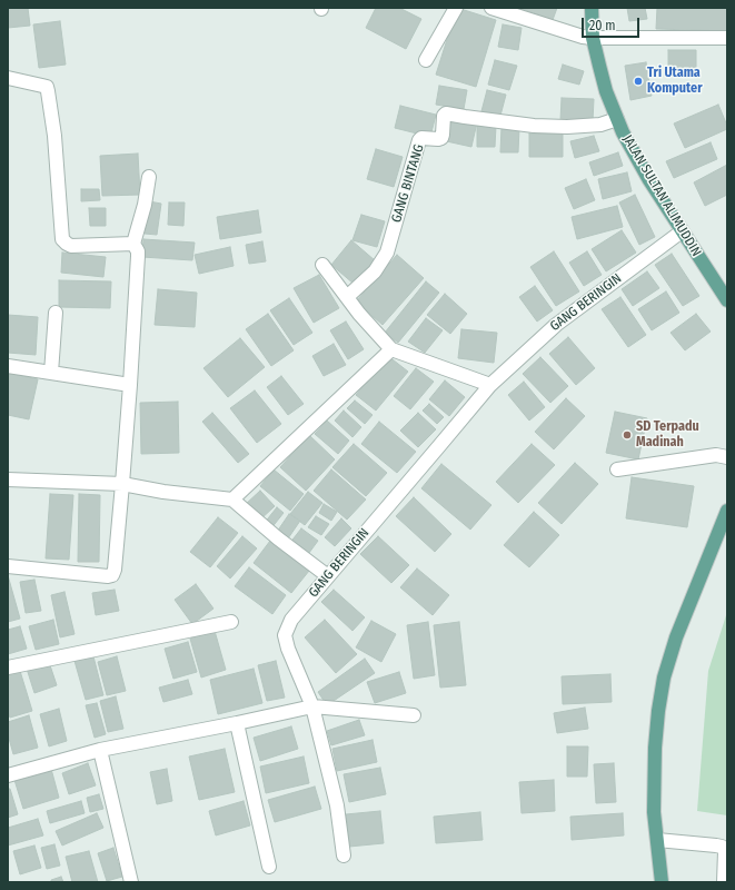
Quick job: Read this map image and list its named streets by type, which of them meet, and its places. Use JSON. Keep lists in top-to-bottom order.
{
  "streets": {
    "main road": ["JALAN SULTAN ALIMUDDIN"],
    "street": ["GANG BINTANG", "GANG BERINGIN"]
  },
  "crossings": [
    ["GANG BINTANG", "JALAN SULTAN ALIMUDDIN"],
    ["JALAN SULTAN ALIMUDDIN", "GANG BERINGIN"]
  ],
  "places": ["Tri Utama Komputer", "SD Terpadu Madinah"],
  "scale_bar": "20 m"
}
